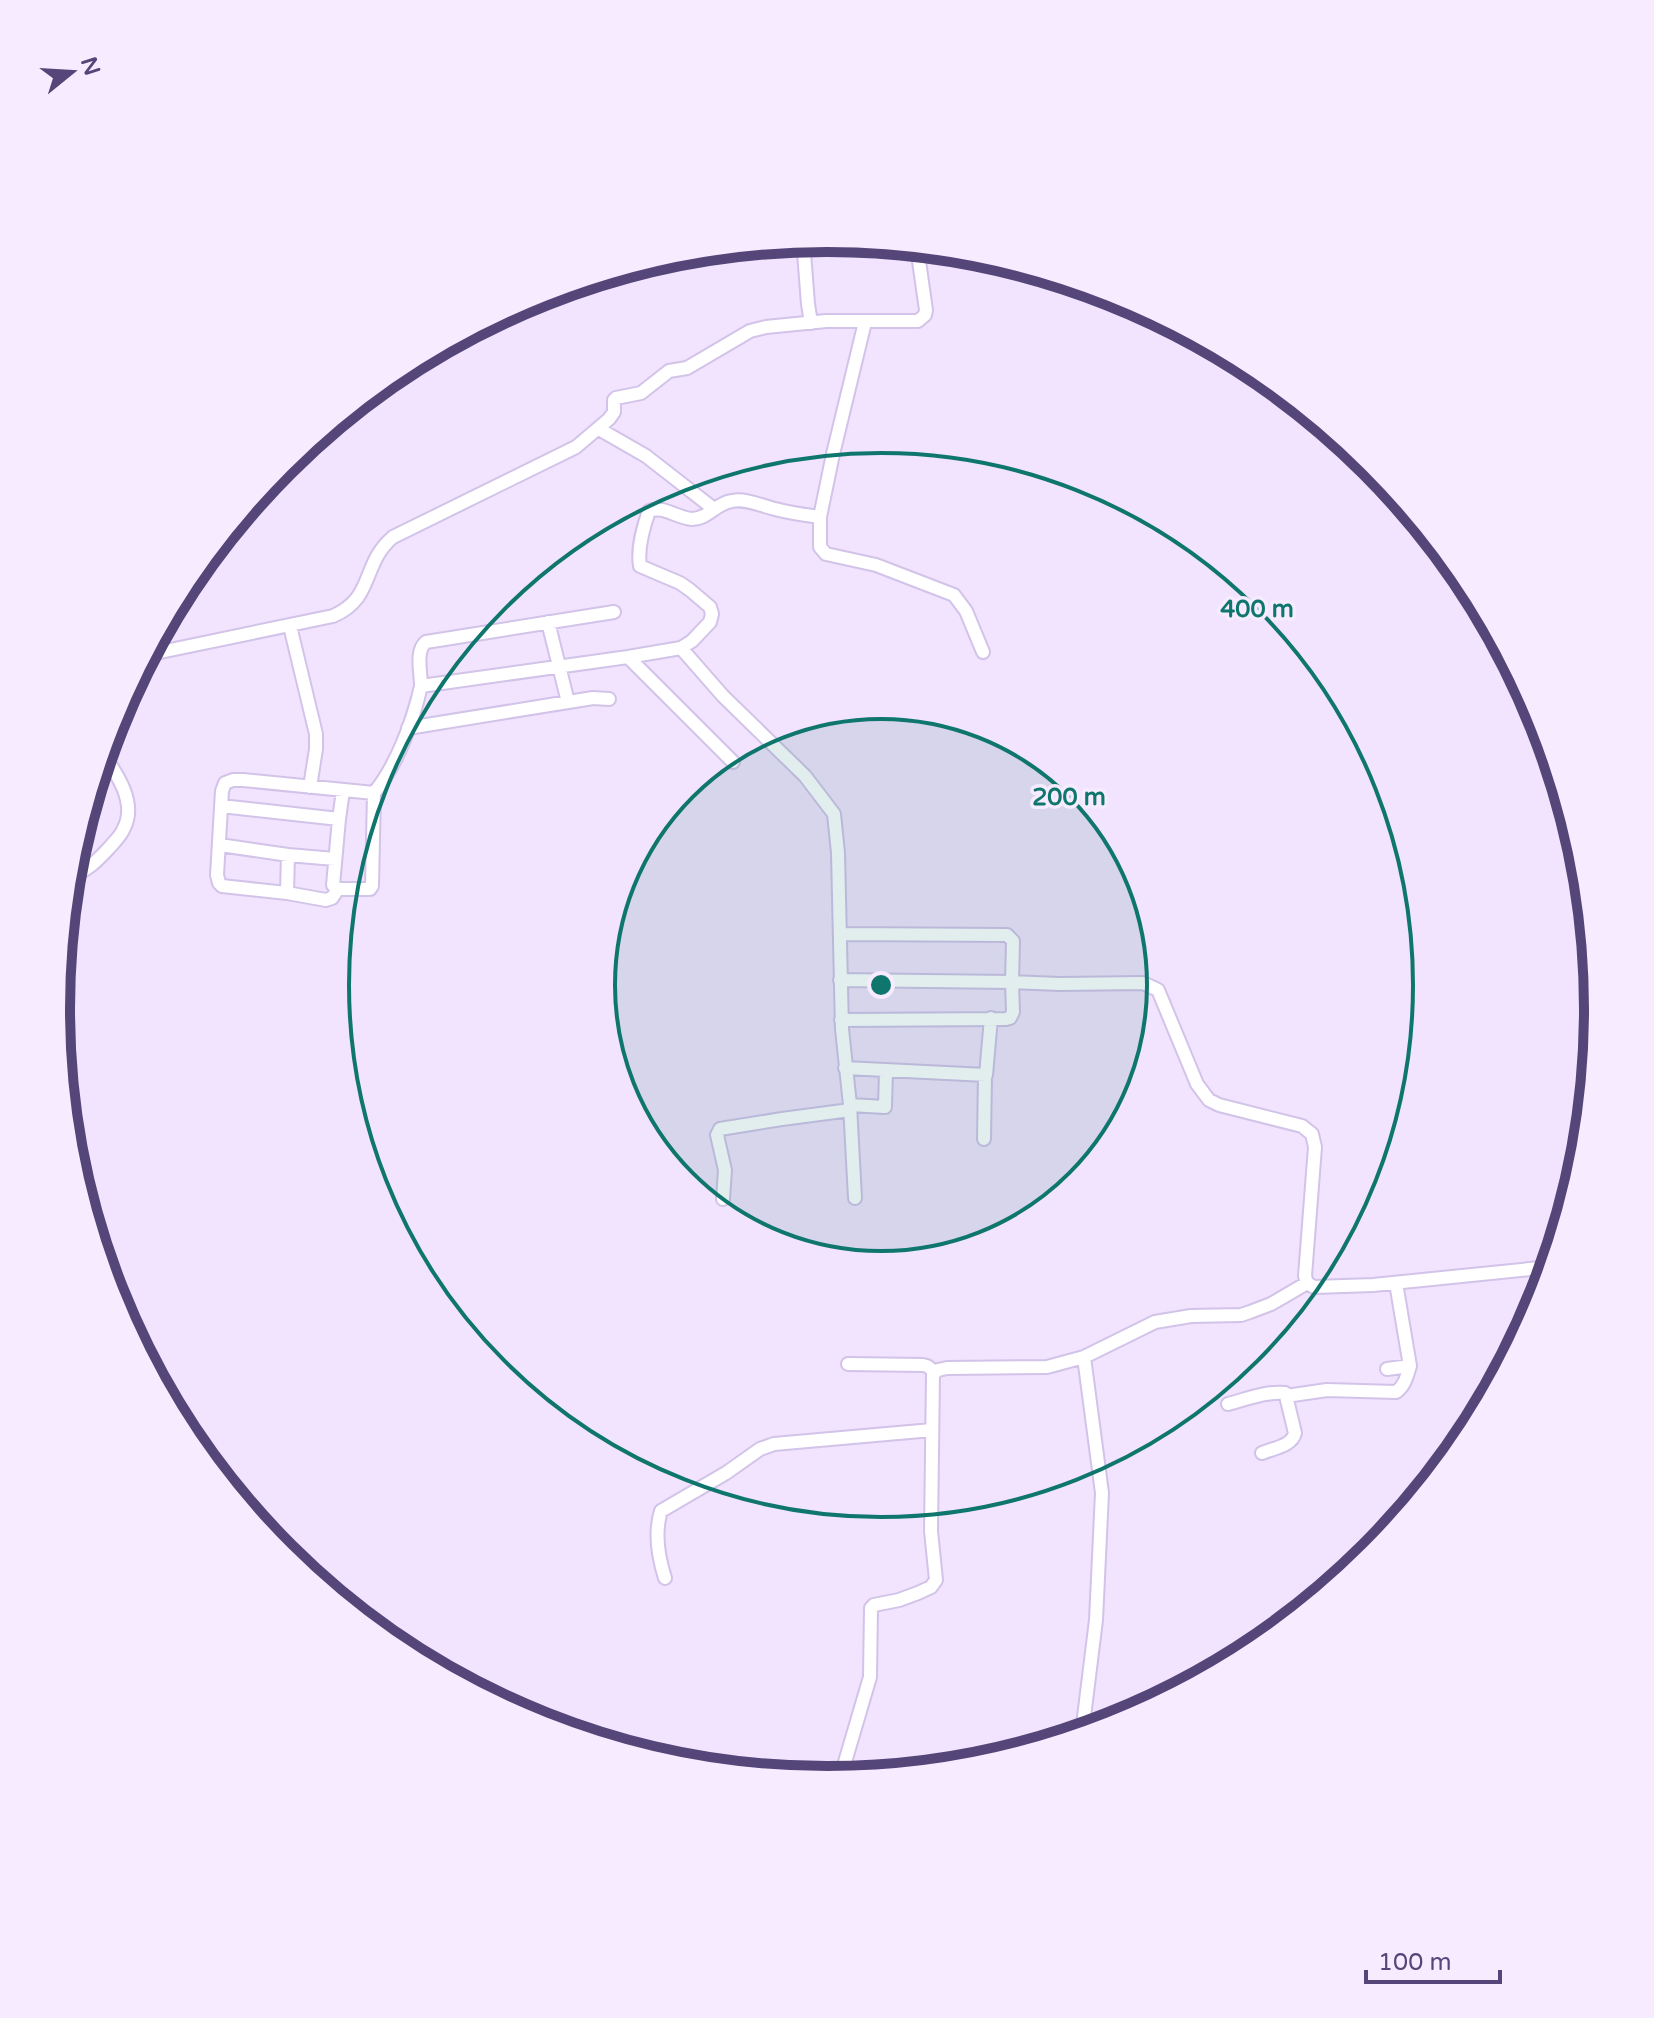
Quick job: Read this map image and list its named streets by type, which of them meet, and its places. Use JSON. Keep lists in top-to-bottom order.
{
  "scale_bar": "100 m",
  "north": "right",
  "rings": ["400 m", "200 m"]
}
